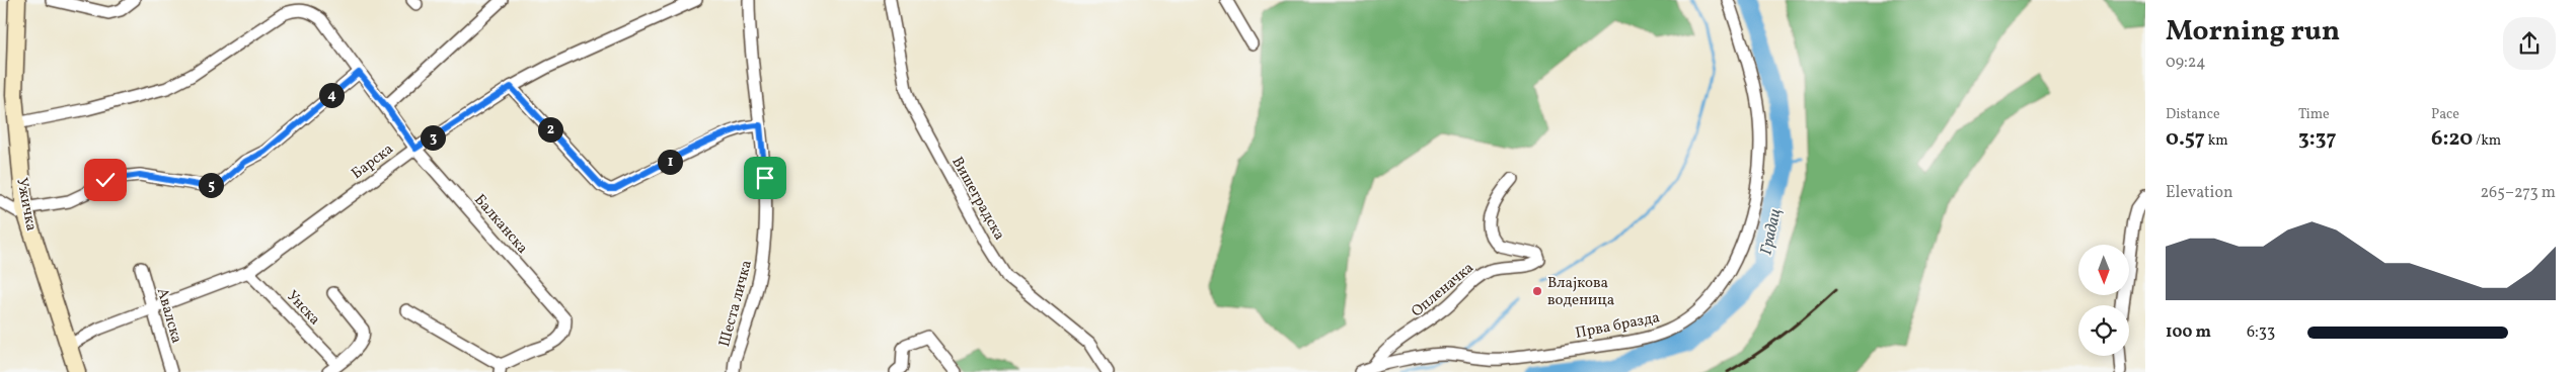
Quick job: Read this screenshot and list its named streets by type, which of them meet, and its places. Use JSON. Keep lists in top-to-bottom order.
{
  "streets": {
    "main road": ["Ужичка"],
    "street": [
      "Барска",
      "Вишеградска",
      "Балканска",
      "Опленачка",
      "Шеста личка",
      "Унска",
      "Авалска",
      "Прва бразда"
    ]
  },
  "crossings": [
    ["Барска", "Ужичка"],
    ["Барска", "Балканска"],
    ["Барска", "Унска"],
    ["Барска", "Авалска"],
    ["Ужичка", "Балканска"],
    ["Опленачка", "Прва бразда"]
  ],
  "water": ["Градац"],
  "places": ["Влајкова воденица"],
  "north": "bottom",
  "page": {
    "heading": ["Morning run", "09:24"],
    "pins": [
      "4",
      "2",
      "3",
      "1",
      "5"
    ],
    "stats": [
      ["Distance", "0.57 km"],
      ["Time", "3:37"],
      ["Pace", "6:20 /km"]
    ],
    "chart": ["Elevation", "265–273 m"],
    "list": [
      {
        "name": "100 m",
        "note": "6:33"
      }
    ]
  }
}
